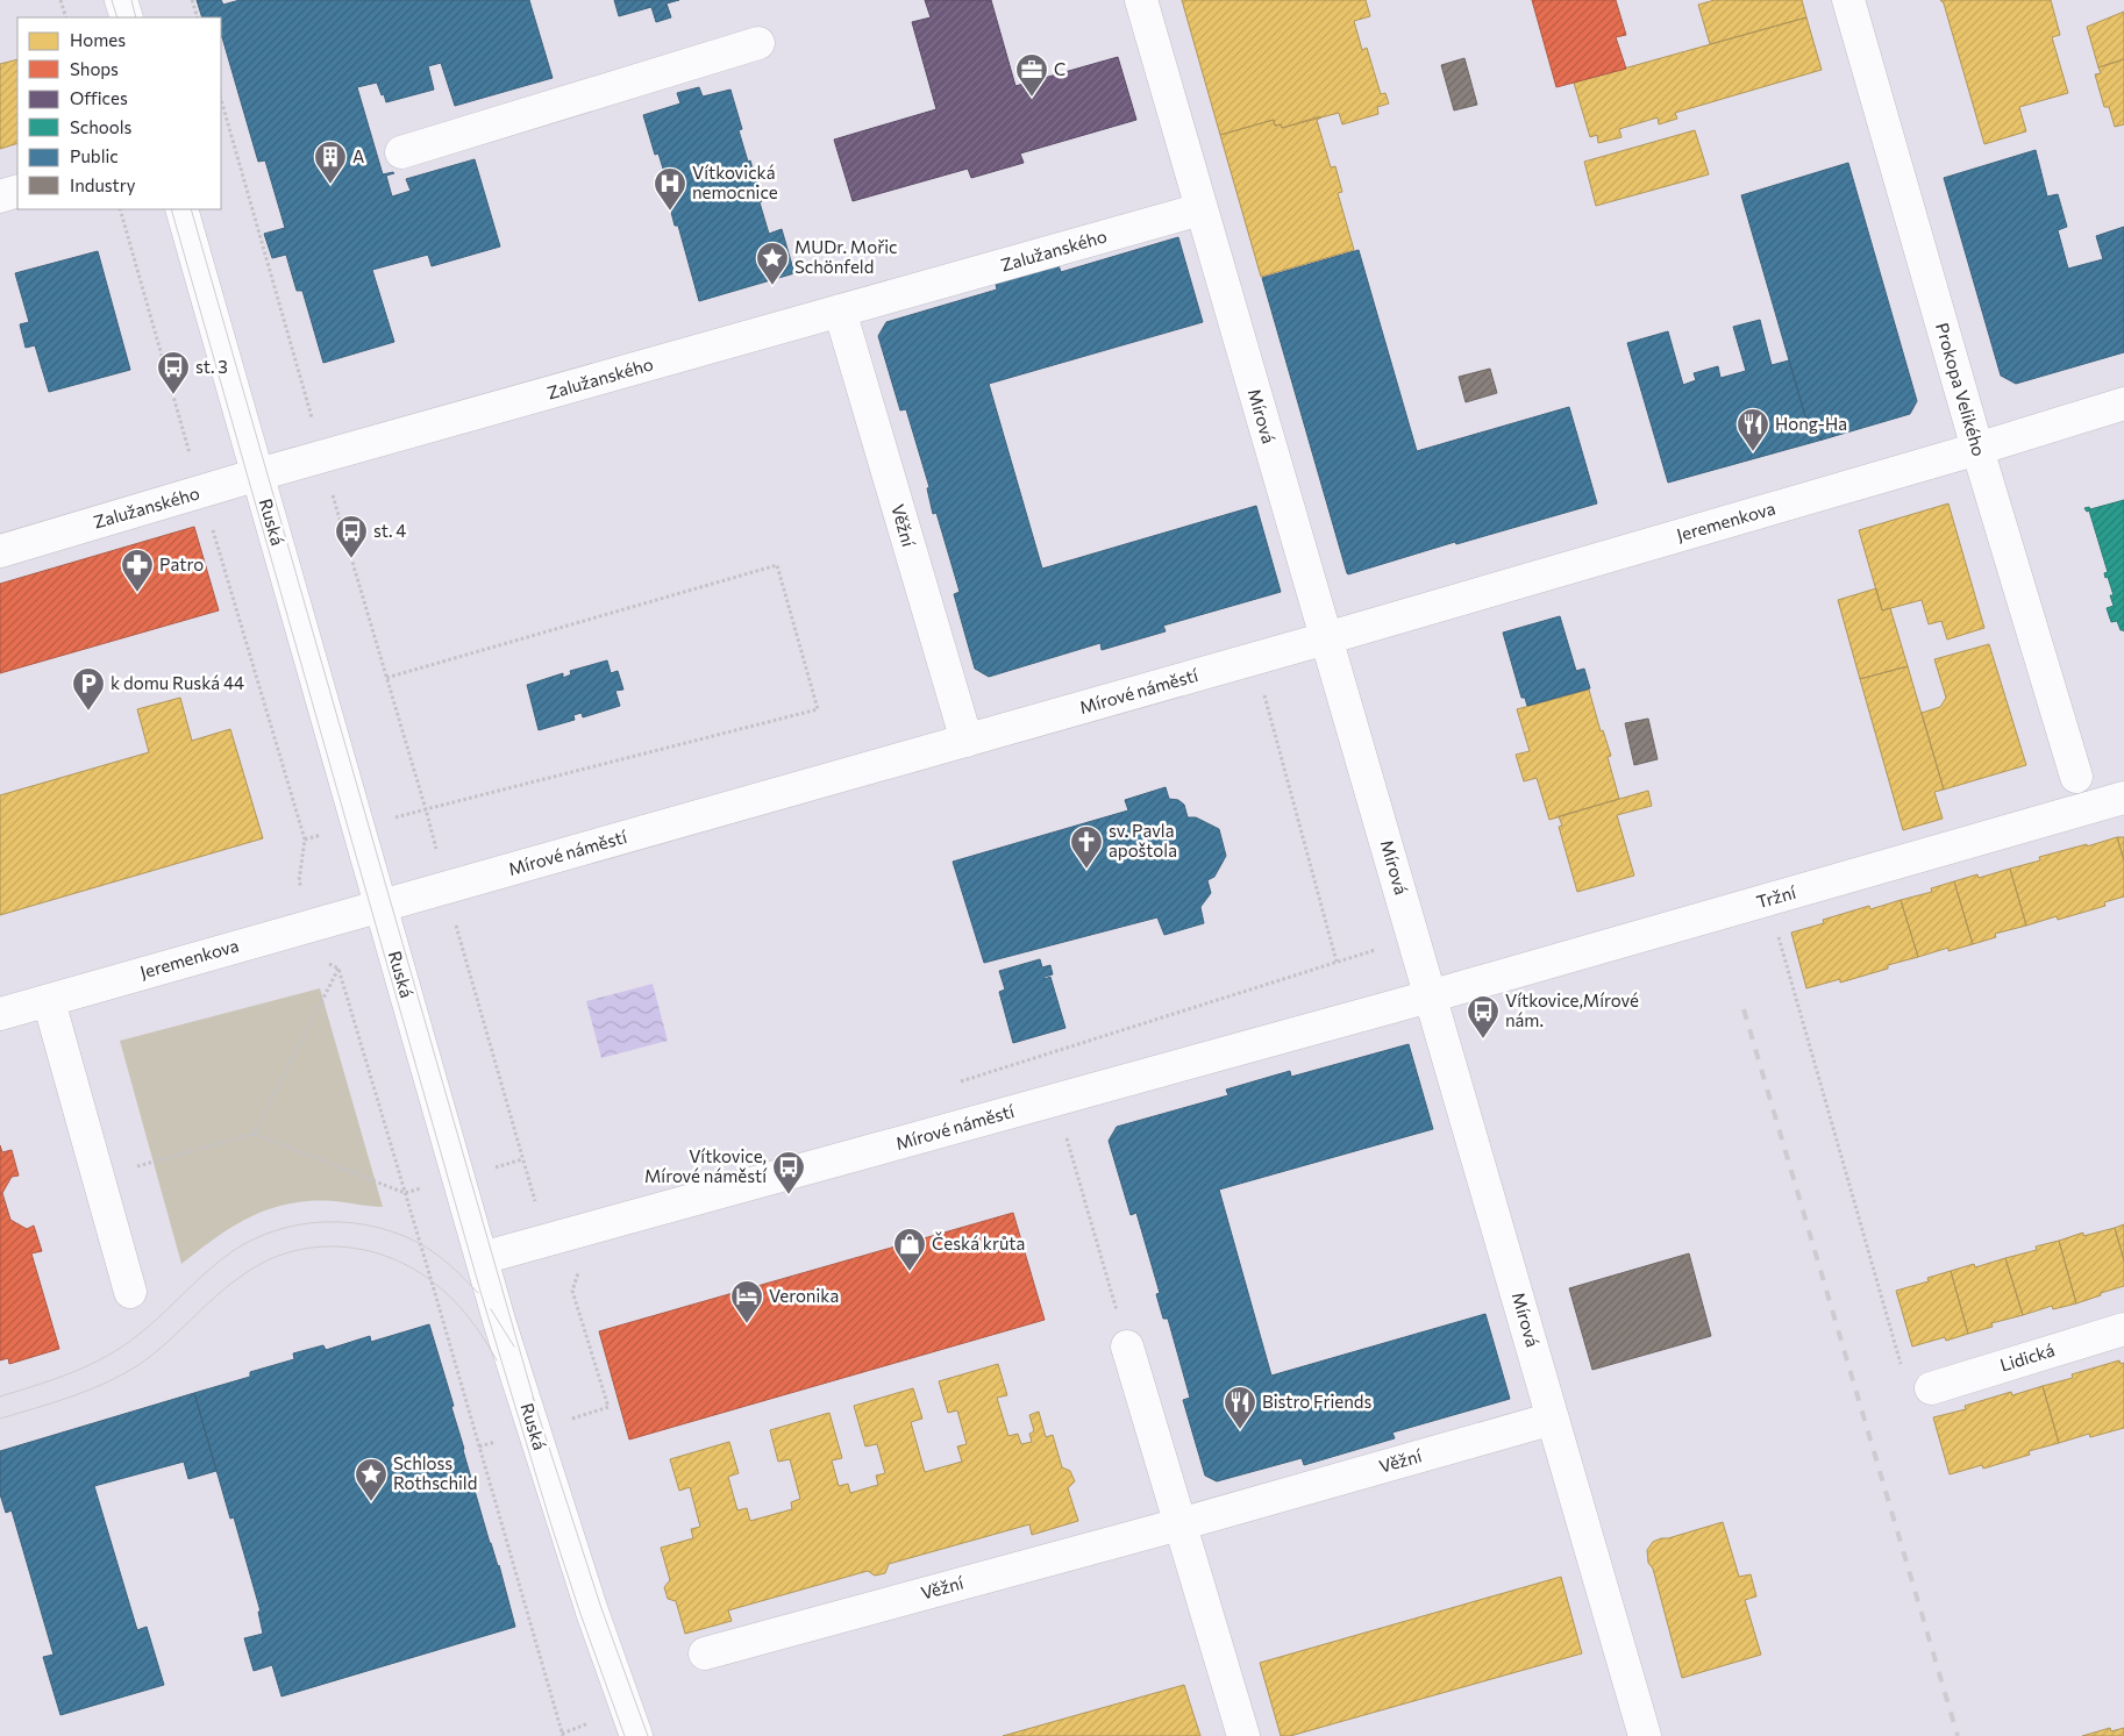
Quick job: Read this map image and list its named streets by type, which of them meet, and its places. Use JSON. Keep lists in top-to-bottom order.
{
  "streets": {
    "street": [
      "Zalužanského",
      "Prokopa Velikého",
      "Mírová",
      "Ruská",
      "Jeremenkova",
      "Věžní",
      "Mírové náměstí",
      "Tržní",
      "Lidická"
    ]
  },
  "crossings": [
    ["Zalužanského", "Mírová"],
    ["Zalužanského", "Ruská"],
    ["Zalužanského", "Věžní"],
    ["Prokopa Velikého", "Jeremenkova"],
    ["Mírová", "Jeremenkova"],
    ["Mírová", "Věžní"],
    ["Mírová", "Mírové náměstí"],
    ["Mírová", "Tržní"],
    ["Ruská", "Jeremenkova"],
    ["Ruská", "Mírové náměstí"],
    ["Jeremenkova", "Mírové náměstí"],
    ["Věžní", "Mírové náměstí"],
    ["Mírové náměstí", "Tržní"]
  ],
  "places": {
    "office": ["C"],
    "building": ["A"],
    "hospital": ["Vítkovická nemocnice"],
    "place": ["MUDr. Mořic Schönfeld", "Schloss Rothschild"],
    "bus stop": [
      "st. 3",
      "st. 4",
      "Vítkovice,Mírové nám.",
      "Vítkovice, Mírové náměstí"
    ],
    "restaurant": ["Hong-Ha", "Bistro Friends"],
    "pharmacy": ["Patro"],
    "parking": ["k domu Ruská 44"],
    "church": ["sv. Pavla apoštola"],
    "shop": ["Česká krůta"],
    "hotel": ["Veronika"]
  },
  "legend": [
    "Homes",
    "Shops",
    "Offices",
    "Schools",
    "Public",
    "Industry"
  ]
}
